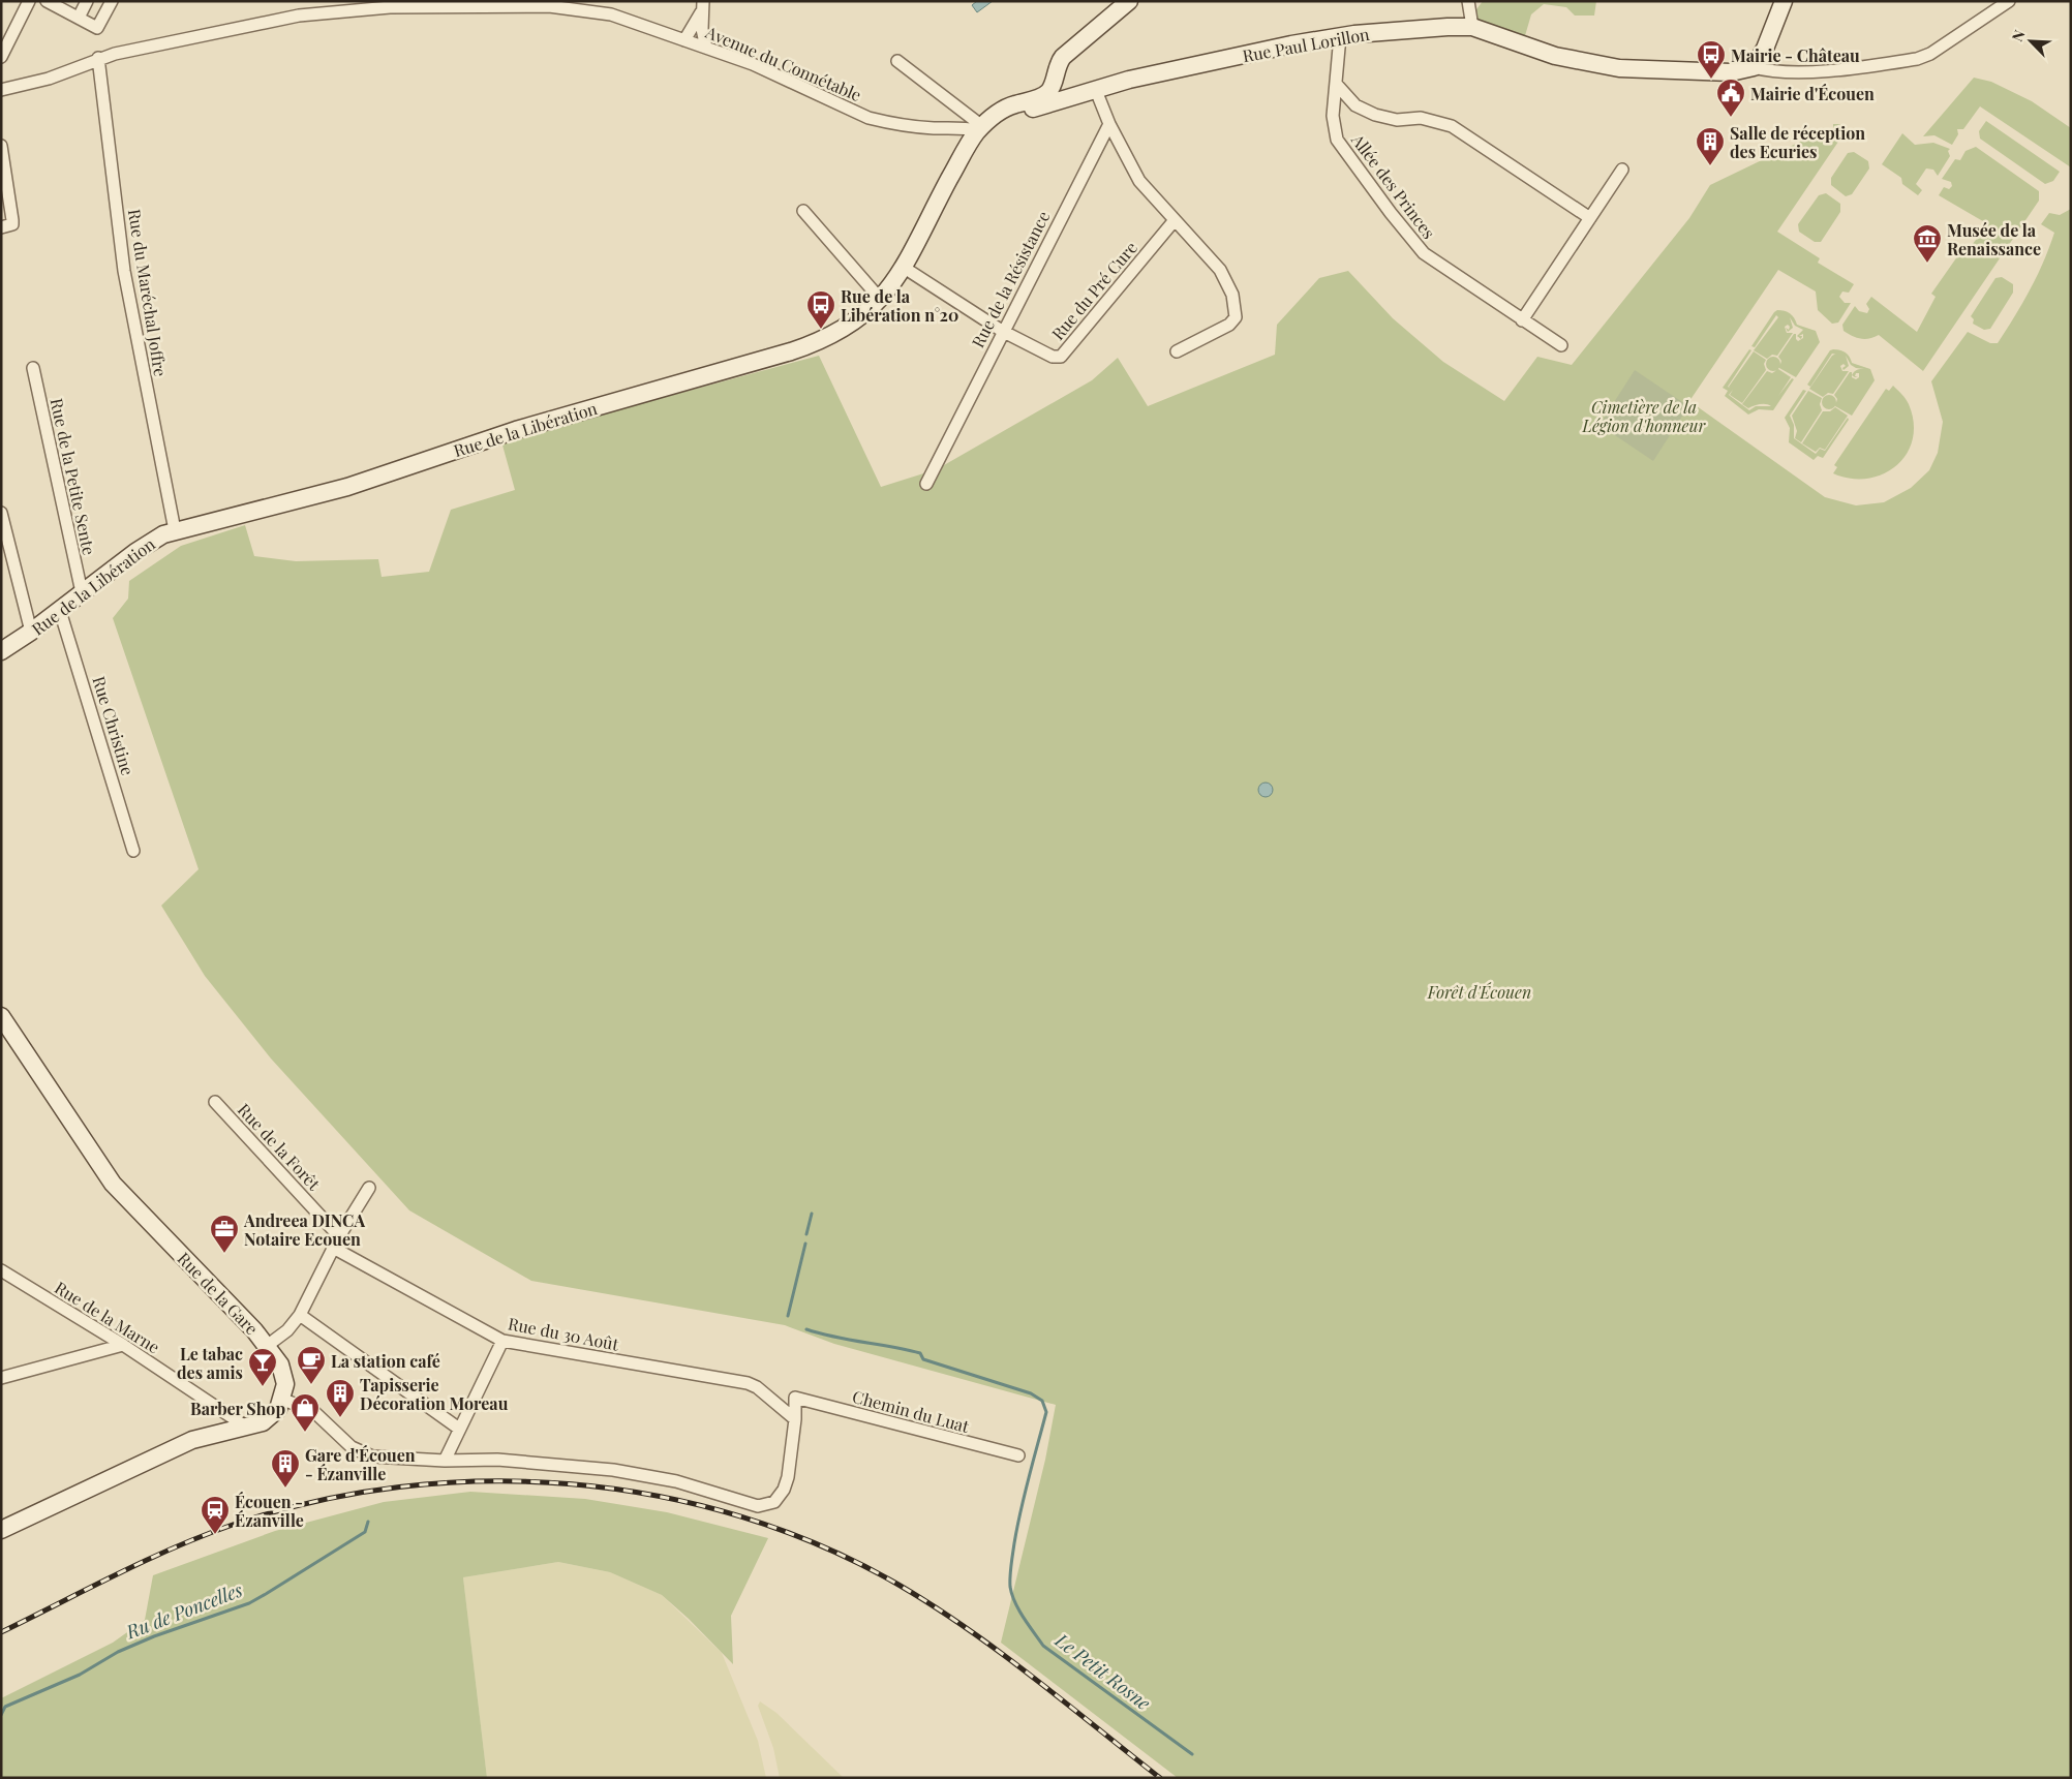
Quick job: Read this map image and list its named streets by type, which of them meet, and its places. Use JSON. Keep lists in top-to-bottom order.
{
  "streets": {
    "main road": ["Rue Paul Lorillon", "Rue de la Libération", "Rue de la Gare"],
    "street": [
      "Avenue du Connétable",
      "Allée des Princes",
      "Rue de la Résistance",
      "Rue du Pré Cure",
      "Rue du Maréchal Joffre",
      "Rue de la Petite Sente",
      "Rue Christine",
      "Rue de la Forêt",
      "Rue de la Marne",
      "Rue du 30 Août",
      "Chemin du Luat"
    ]
  },
  "crossings": [
    ["Rue Paul Lorillon", "Avenue du Connétable"],
    ["Rue Paul Lorillon", "Allée des Princes"],
    ["Rue Paul Lorillon", "Rue de la Libération"],
    ["Avenue du Connétable", "Rue du Maréchal Joffre"],
    ["Avenue du Connétable", "Rue de la Libération"],
    ["Rue de la Résistance", "Rue du Pré Cure"],
    ["Rue du Maréchal Joffre", "Rue de la Libération"],
    ["Rue de la Libération", "Rue de la Petite Sente"],
    ["Rue de la Libération", "Rue Christine"],
    ["Rue du 30 Août", "Chemin du Luat"]
  ],
  "water": ["Ru de Poncelles", "Le Petit Rosne"],
  "parks": ["Cimetière de la Légion d'honneur", "Forêt d'Écouen"],
  "places": {
    "bus stop": ["Mairie - Château", "Rue de la Libération n°20"],
    "public building": ["Mairie d'Écouen"],
    "building": ["Salle de réception des Ecuries", "Tapisserie Décoration Moreau", "Gare d'Écouen - Ézanville"],
    "museum": ["Musée de la Renaissance"],
    "office": ["Andreea DINCA Notaire Ecouen"],
    "cafe": ["La station café"],
    "bar": ["Le tabac des amis"],
    "shop": ["Barber Shop"],
    "station": ["Écouen - Ézanville"]
  },
  "north": "top left"
}
